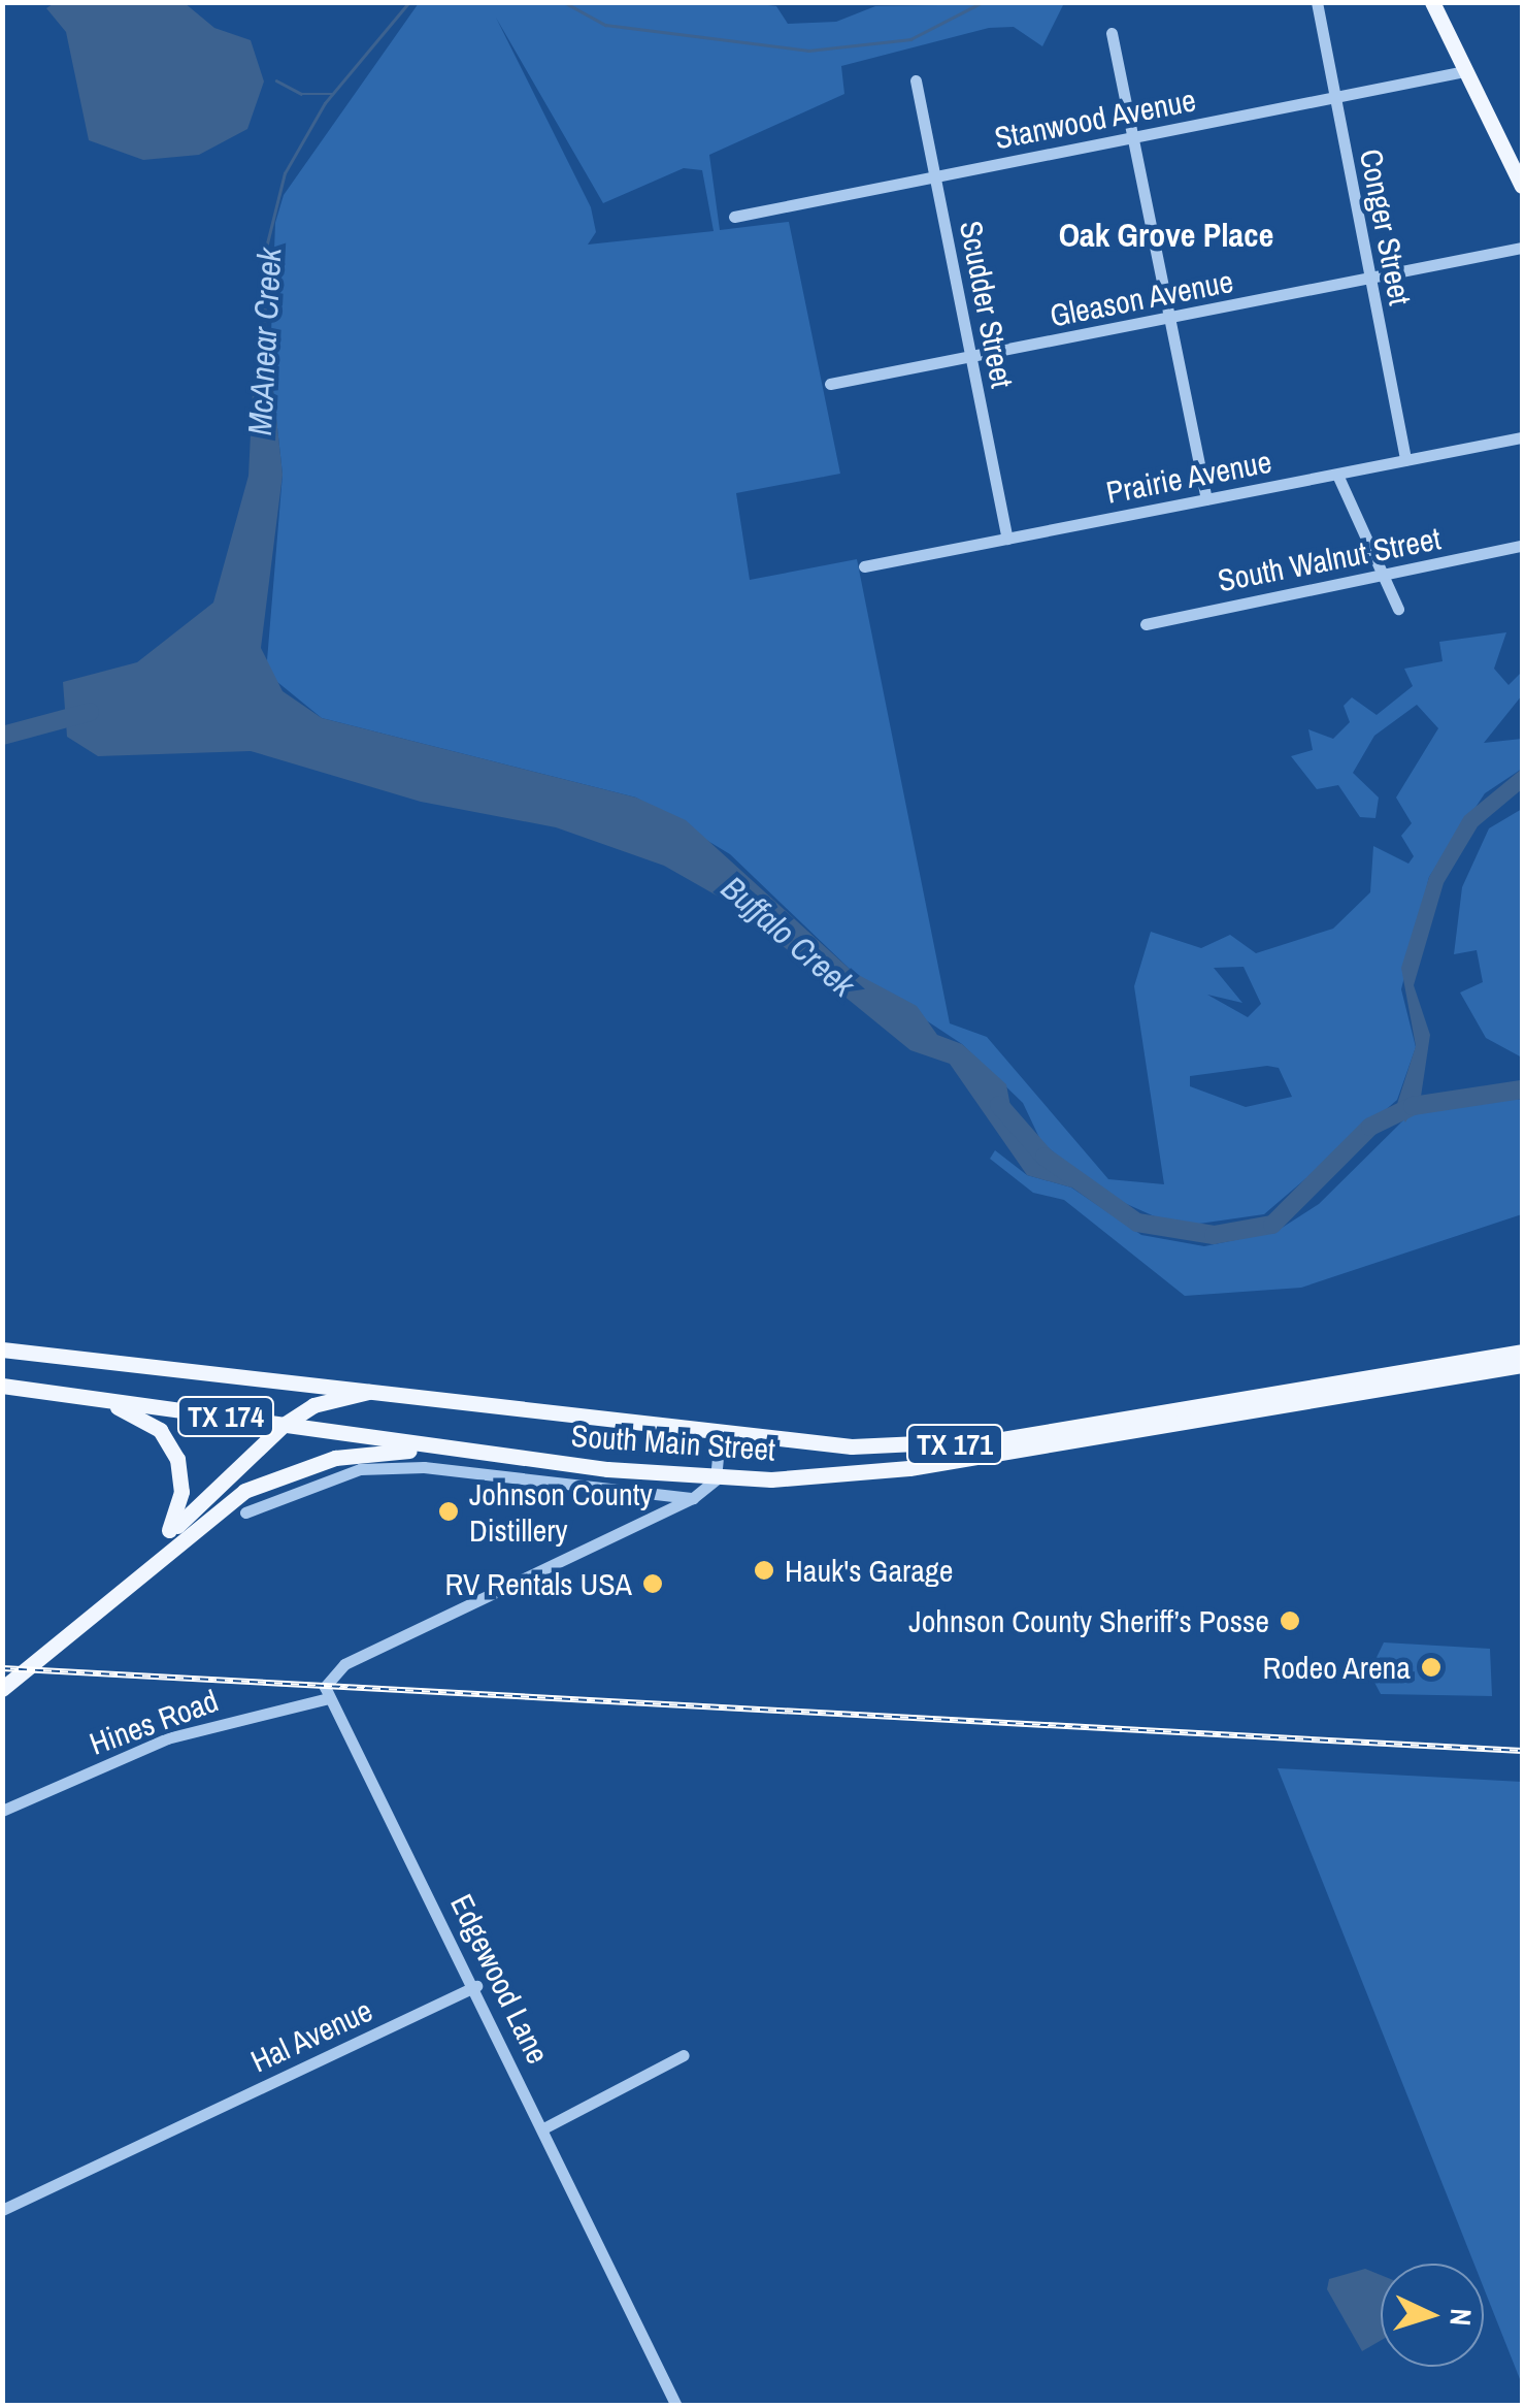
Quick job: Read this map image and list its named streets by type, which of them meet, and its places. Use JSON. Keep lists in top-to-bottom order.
{
  "streets": {
    "main road": ["TX 174", "South Main Street", "TX 171"],
    "street": [
      "Stanwood Avenue",
      "Conger Street",
      "Gleason Avenue",
      "Scudder Street",
      "Prairie Avenue",
      "South Walnut Street",
      "Hines Road",
      "Edgewood Lane",
      "Hal Avenue"
    ]
  },
  "crossings": [
    ["Stanwood Avenue", "Conger Street"],
    ["Stanwood Avenue", "Scudder Street"],
    ["Conger Street", "Gleason Avenue"],
    ["Conger Street", "Prairie Avenue"],
    ["Gleason Avenue", "Scudder Street"],
    ["Scudder Street", "Prairie Avenue"],
    ["South Main Street", "TX 171"],
    ["Hines Road", "Edgewood Lane"],
    ["Edgewood Lane", "Hal Avenue"]
  ],
  "districts": ["Oak Grove Place"],
  "water": ["McAnear Creek", "Buffalo Creek"],
  "places": [
    "Johnson County Distillery",
    "Hauk's Garage",
    "RV Rentals USA",
    "Johnson County Sheriff’s Posse",
    "Rodeo Arena"
  ],
  "north": "right"
}
